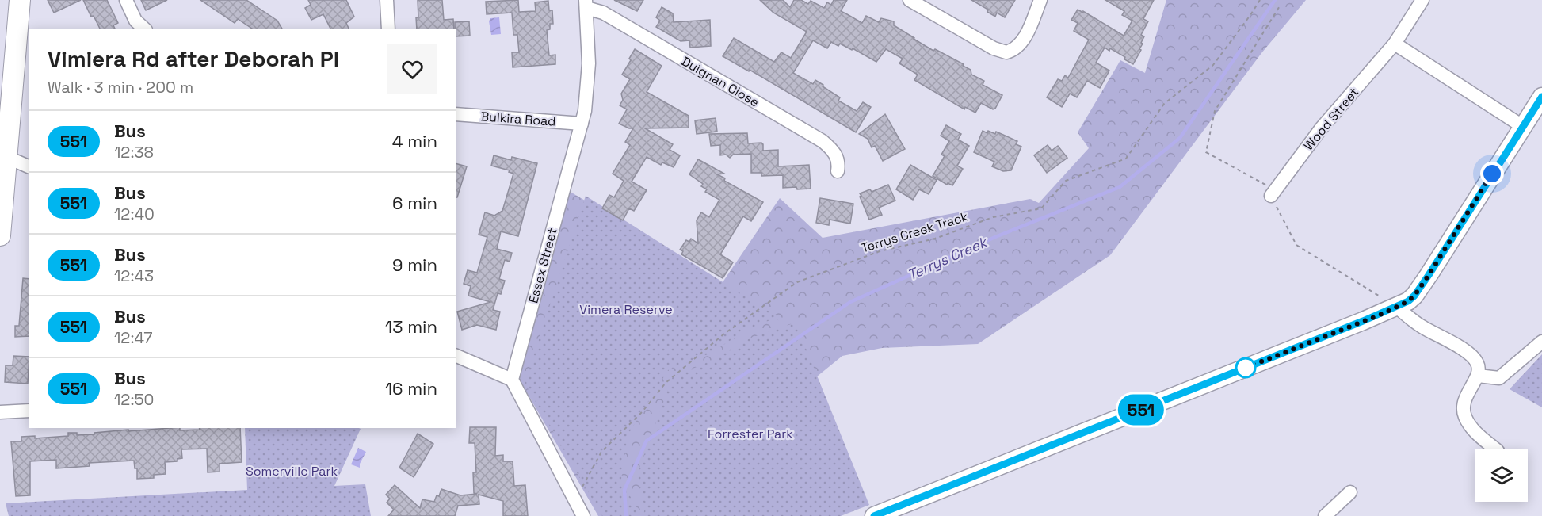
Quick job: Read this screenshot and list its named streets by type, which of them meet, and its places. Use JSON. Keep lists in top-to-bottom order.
{
  "streets": {
    "street": [
      "Duignan Close",
      "Bulkira Road",
      "Wood Street",
      "Essex Street"
    ],
    "path": ["Terrys Creek Track"]
  },
  "crossings": [
    ["Duignan Close", "Essex Street"],
    ["Bulkira Road", "Essex Street"]
  ],
  "water": ["Terrys Creek"],
  "parks": ["Vimera Reserve", "Forrester Park", "Somerville Park"],
  "lines": ["bus line 551"],
  "page": {
    "on_map": "551",
    "heading": ["Vimiera Rd after Deborah Pl", "Walk · 3 min · 200 m"],
    "list": [
      {
        "mark": "551",
        "name": "Bus",
        "note": "12:38",
        "value": "4 min"
      },
      {
        "mark": "551",
        "name": "Bus",
        "note": "12:40",
        "value": "6 min"
      },
      {
        "mark": "551",
        "name": "Bus",
        "note": "12:43",
        "value": "9 min"
      },
      {
        "mark": "551",
        "name": "Bus",
        "note": "12:47",
        "value": "13 min"
      },
      {
        "mark": "551",
        "name": "Bus",
        "note": "12:50",
        "value": "16 min"
      }
    ]
  }
}
